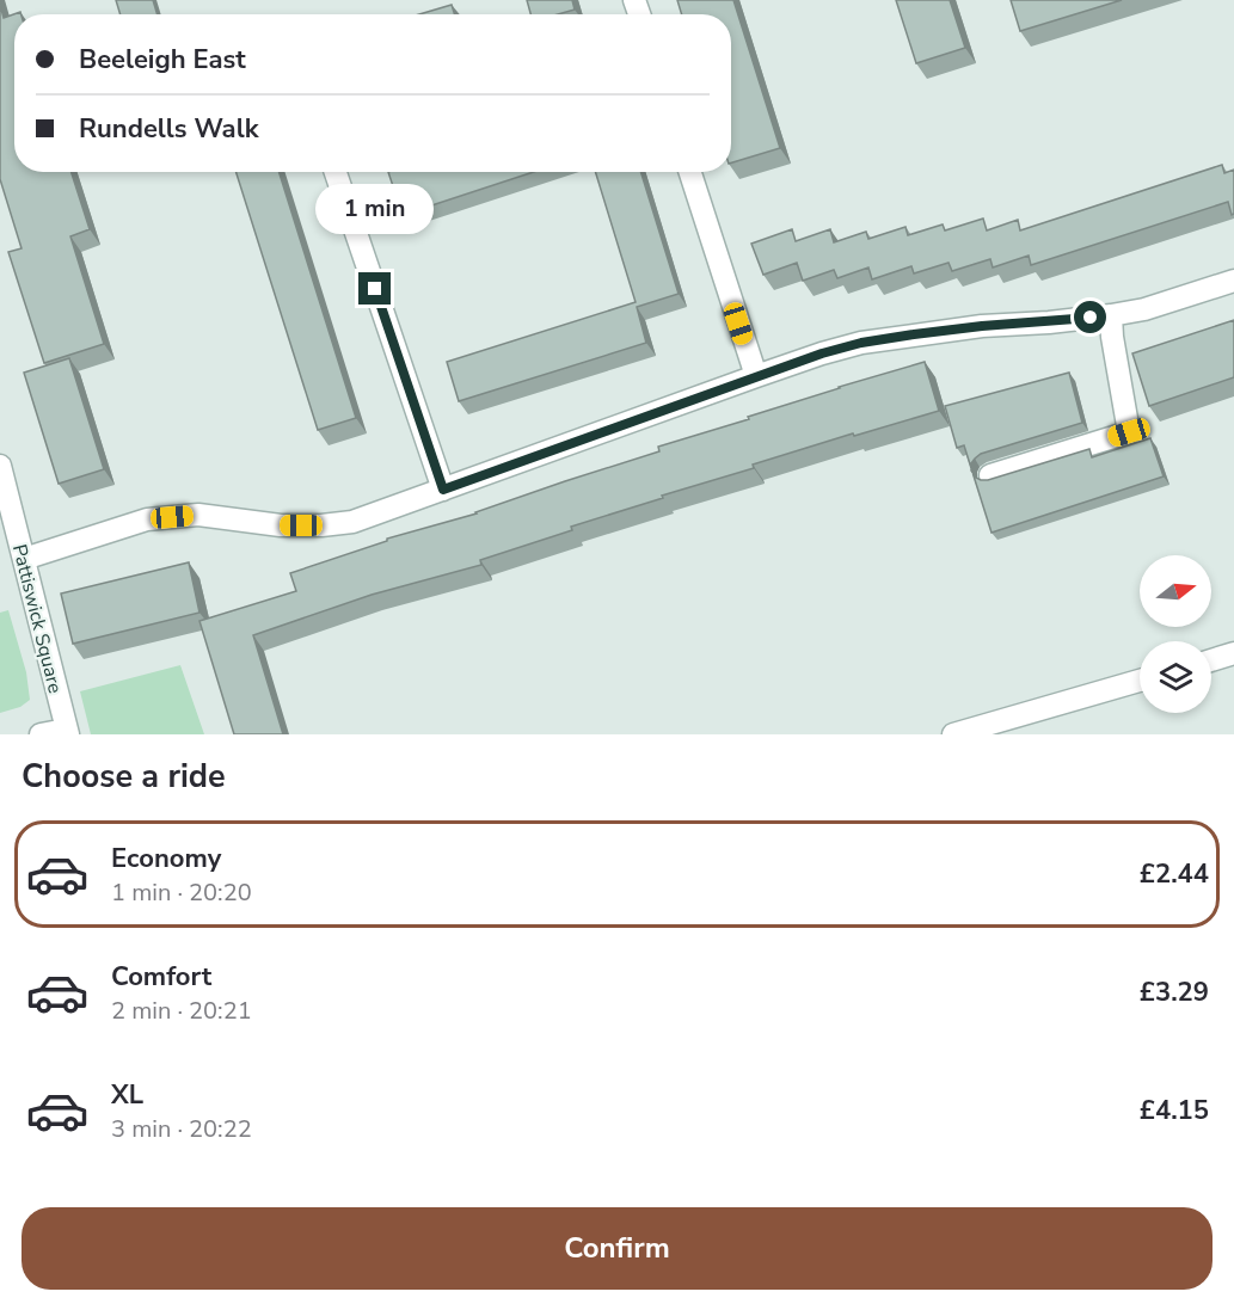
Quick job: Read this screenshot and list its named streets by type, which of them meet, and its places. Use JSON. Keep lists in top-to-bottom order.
{
  "streets": {
    "street": ["Pattiswick Square"]
  },
  "north": "right",
  "page": {
    "banner": ["Beeleigh East", "Rundells Walk"],
    "bubble": "1 min",
    "heading": "Choose a ride",
    "list": [
      {
        "name": "Economy",
        "note": "1 min · 20:20",
        "value": "£2.44"
      },
      {
        "name": "Comfort",
        "note": "2 min · 20:21",
        "value": "£3.29"
      },
      {
        "name": "XL",
        "note": "3 min · 20:22",
        "value": "£4.15"
      }
    ],
    "buttons": "Confirm"
  }
}
